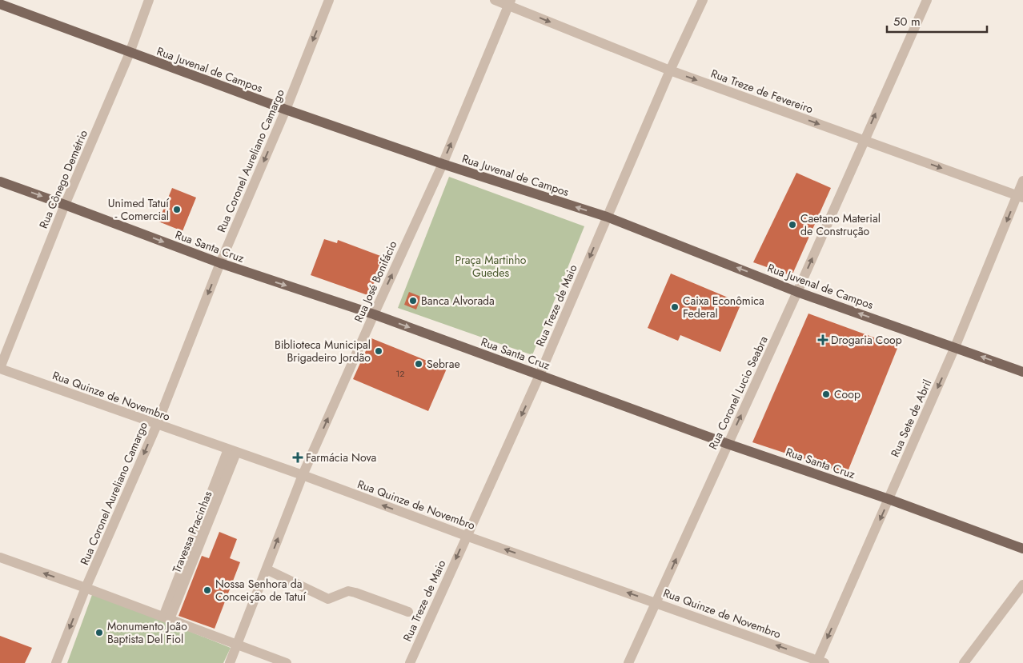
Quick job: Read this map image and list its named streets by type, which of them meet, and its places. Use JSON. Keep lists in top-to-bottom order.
{
  "streets": {
    "main road": ["Rua Juvenal de Campos", "Rua Santa Cruz"],
    "street": [
      "Rua Treze de Fevereiro",
      "Rua Coronel Aureliano Camargo",
      "Rua Cônego Demétrio",
      "Rua José Bonifácio",
      "Rua Treze de Maio",
      "Rua Coronel Lucio Seabra",
      "Rua Quinze de Novembro",
      "Rua Sete de Abril",
      "Travessa Pracinhas"
    ]
  },
  "crossings": [
    ["Rua Juvenal de Campos", "Rua Coronel Aureliano Camargo"],
    ["Rua Juvenal de Campos", "Rua Cônego Demétrio"],
    ["Rua Juvenal de Campos", "Rua José Bonifácio"],
    ["Rua Juvenal de Campos", "Rua Treze de Maio"],
    ["Rua Juvenal de Campos", "Rua Coronel Lucio Seabra"],
    ["Rua Juvenal de Campos", "Rua Sete de Abril"],
    ["Rua Treze de Fevereiro", "Rua José Bonifácio"],
    ["Rua Treze de Fevereiro", "Rua Treze de Maio"],
    ["Rua Treze de Fevereiro", "Rua Coronel Lucio Seabra"],
    ["Rua Treze de Fevereiro", "Rua Sete de Abril"],
    ["Rua Coronel Aureliano Camargo", "Rua Santa Cruz"],
    ["Rua Coronel Aureliano Camargo", "Rua Quinze de Novembro"],
    ["Rua Cônego Demétrio", "Rua Santa Cruz"],
    ["Rua Cônego Demétrio", "Rua Quinze de Novembro"],
    ["Rua Santa Cruz", "Rua José Bonifácio"],
    ["Rua Santa Cruz", "Rua Treze de Maio"],
    ["Rua Santa Cruz", "Rua Coronel Lucio Seabra"],
    ["Rua Santa Cruz", "Rua Sete de Abril"],
    ["Rua José Bonifácio", "Rua Quinze de Novembro"],
    ["Rua Treze de Maio", "Rua Quinze de Novembro"],
    ["Rua Coronel Lucio Seabra", "Rua Quinze de Novembro"],
    ["Rua Quinze de Novembro", "Rua Sete de Abril"],
    ["Rua Quinze de Novembro", "Travessa Pracinhas"]
  ],
  "one_way": [
    "Rua Juvenal de Campos",
    "Rua Treze de Fevereiro",
    "Rua Coronel Aureliano Camargo",
    "Rua Santa Cruz",
    "Rua José Bonifácio",
    "Rua Treze de Maio",
    "Rua Coronel Lucio Seabra",
    "Rua Quinze de Novembro",
    "Rua Sete de Abril"
  ],
  "parks": ["Praça Martinho Guedes"],
  "places": {
    "other": [
      "Unimed Tatuí - Comercial",
      "Caetano Material de Construção",
      "Banca Alvorada",
      "Caixa Econômica Federal",
      "Biblioteca Municipal Brigadeiro Jordão",
      "Sebrae",
      "Coop",
      "Nossa Senhora da Conceição de Tatuí",
      "Monumento João Baptista Del Fiol"
    ],
    "health": ["Drogaria Coop", "Farmácia Nova"]
  },
  "house_numbers": ["12"],
  "scale_bar": "50 m"
}
